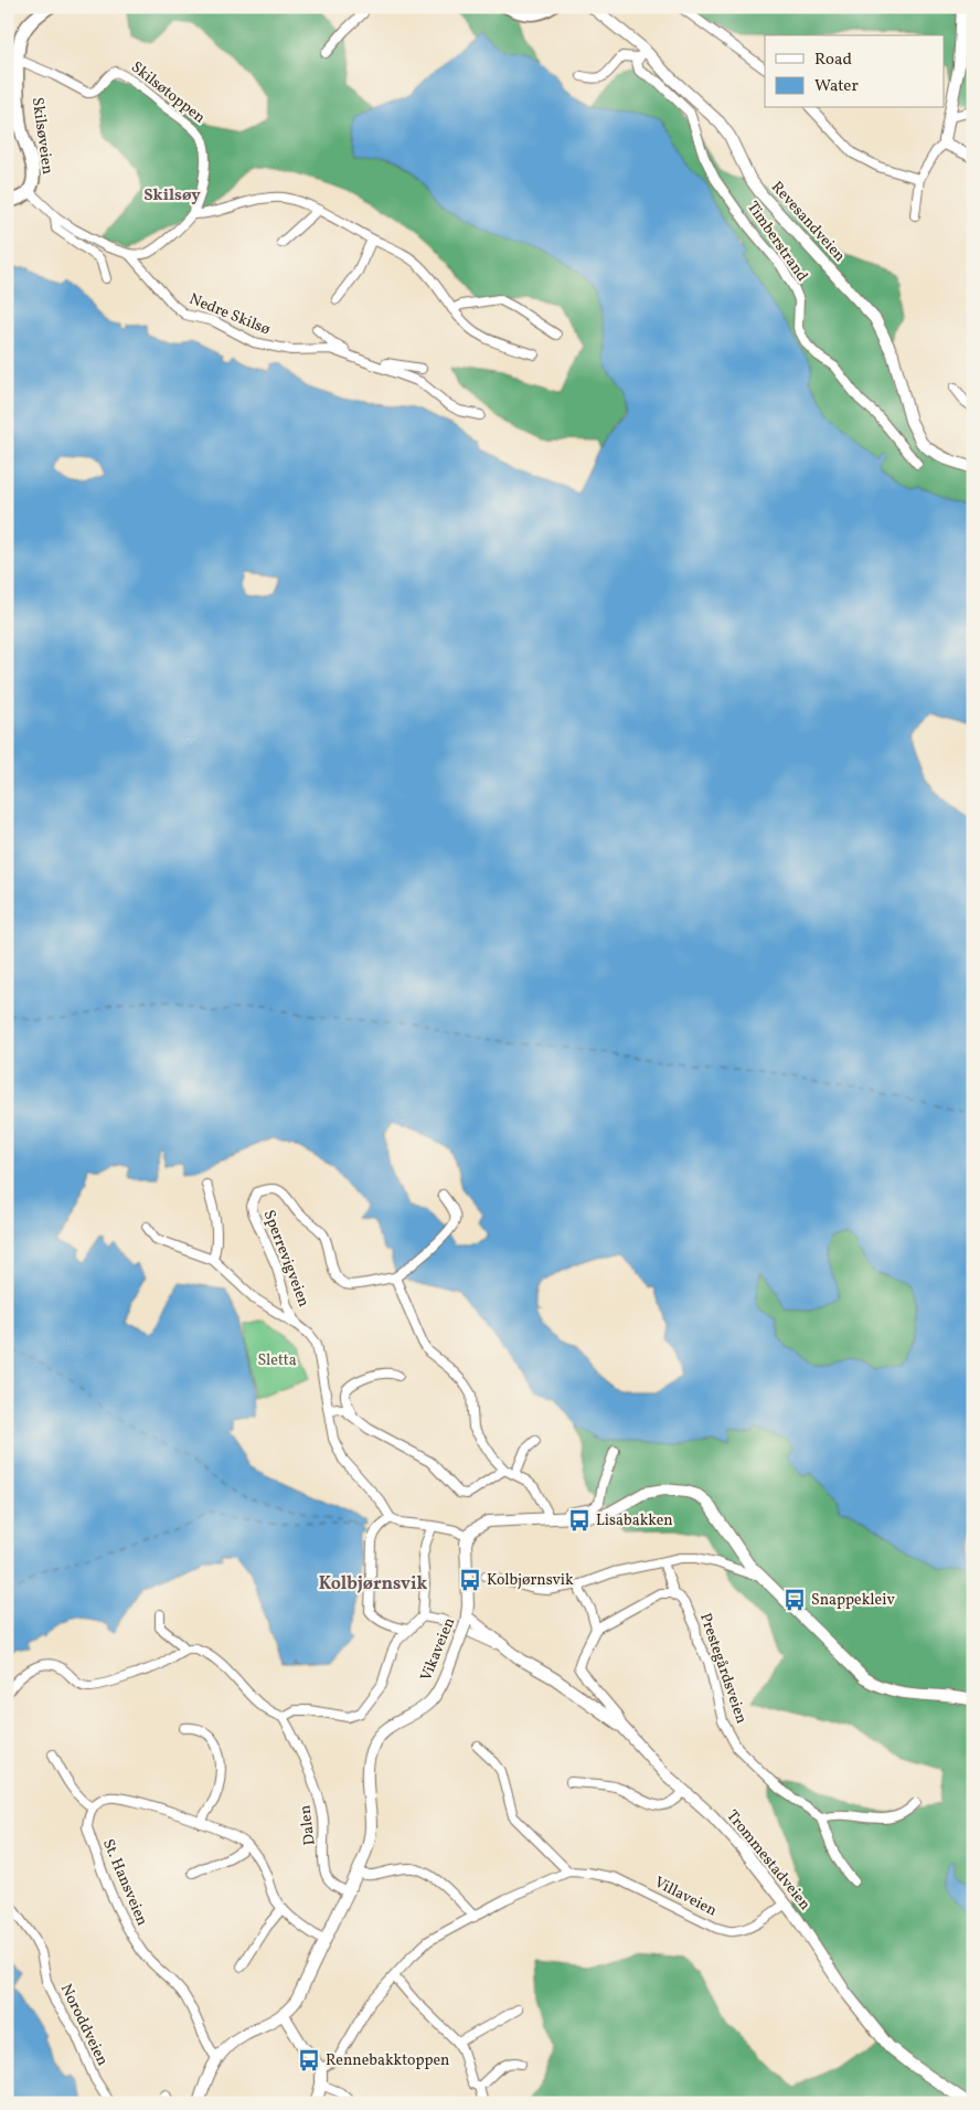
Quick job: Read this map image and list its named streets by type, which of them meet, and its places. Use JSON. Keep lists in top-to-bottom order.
{
  "streets": {
    "main road": [
      "Skilsøveien",
      "Revesandveien",
      "Vikaveien",
      "Trommestadveien"
    ],
    "street": [
      "Skilsøtoppen",
      "Timberstrand",
      "Nedre Skilsø",
      "Sperrevigveien",
      "Prestegårdsveien",
      "Dalen",
      "St. Hansveien",
      "Villaveien",
      "Noroddveien"
    ]
  },
  "crossings": [
    ["Skilsøtoppen", "Skilsøveien"],
    ["Skilsøtoppen", "Nedre Skilsø"],
    ["Revesandveien", "Timberstrand"],
    ["Vikaveien", "Dalen"],
    ["Vikaveien", "Trommestadveien"],
    ["Vikaveien", "St. Hansveien"],
    ["Trommestadveien", "Villaveien"]
  ],
  "districts": ["Skilsøy", "Kolbjørnsvik"],
  "parks": ["Sletta"],
  "places": {
    "bus stop": [
      "Lisabakken",
      "Kolbjørnsvik",
      "Snappekleiv",
      "Rennebakktoppen"
    ]
  },
  "legend": ["Road", "Water"]
}
